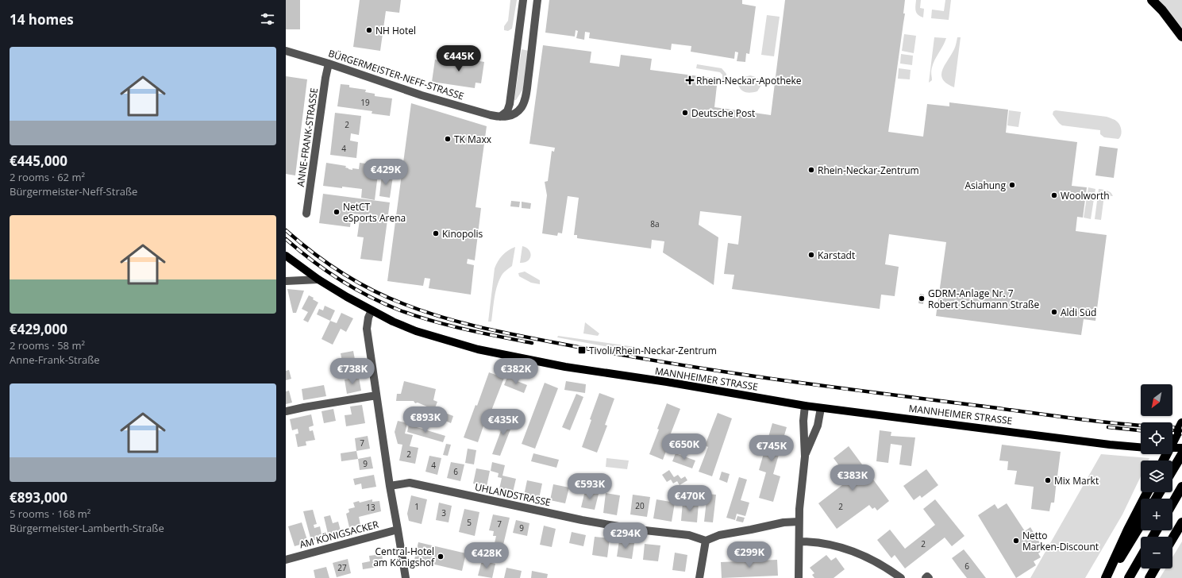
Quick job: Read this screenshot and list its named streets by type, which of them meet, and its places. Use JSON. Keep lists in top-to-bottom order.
{
  "streets": {
    "main road": ["MANNHEIMER STRASSE"],
    "street": [
      "BÜRGERMEISTER-NEFF-STRASSE",
      "ANNE-FRANK-STRASSE",
      "UHLANDSTRASSE",
      "AM KÖNIGSACKER"
    ]
  },
  "crossings": [
    ["BÜRGERMEISTER-NEFF-STRASSE", "ANNE-FRANK-STRASSE"]
  ],
  "places": {
    "other": [
      "NH Hotel",
      "Deutsche Post",
      "TK Maxx",
      "Rhein-Neckar-Zentrum",
      "Asiahung",
      "Woolworth",
      "NetCT eSports Arena",
      "Kinopolis",
      "Karstadt",
      "GDRM-Anlage Nr. 7 Robert Schumann Straße",
      "Aldi Süd",
      "Mix Markt",
      "Netto Marken-Discount",
      "Central-Hotel am Königshof"
    ],
    "health": ["Rhein-Neckar-Apotheke"],
    "transit": ["Tivoli/Rhein-Neckar-Zentrum"]
  },
  "house_numbers": [
    "19",
    "2",
    "4",
    "8a",
    "7",
    "2",
    "9",
    "4",
    "6",
    "20",
    "1",
    "2",
    "13",
    "3",
    "5",
    "7",
    "9",
    "2",
    "6",
    "27"
  ],
  "north": "bottom left",
  "page": {
    "heading": "14 homes",
    "list": [
      {
        "name": "€445,000",
        "note": "2 rooms · 62 m² · Bürgermeister-Neff-Straße"
      },
      {
        "name": "€429,000",
        "note": "2 rooms · 58 m² · Anne-Frank-Straße"
      },
      {
        "name": "€893,000",
        "note": "5 rooms · 168 m² · Bürgermeister-Lamberth-Straße"
      }
    ],
    "price": [
      "€445K",
      "€429K",
      "€738K",
      "€382K",
      "€893K",
      "€435K",
      "€650K",
      "€745K",
      "€383K",
      "€593K",
      "€470K",
      "€294K",
      "€299K",
      "€428K"
    ],
    "map_buttons": ["+", "−"]
  }
}
